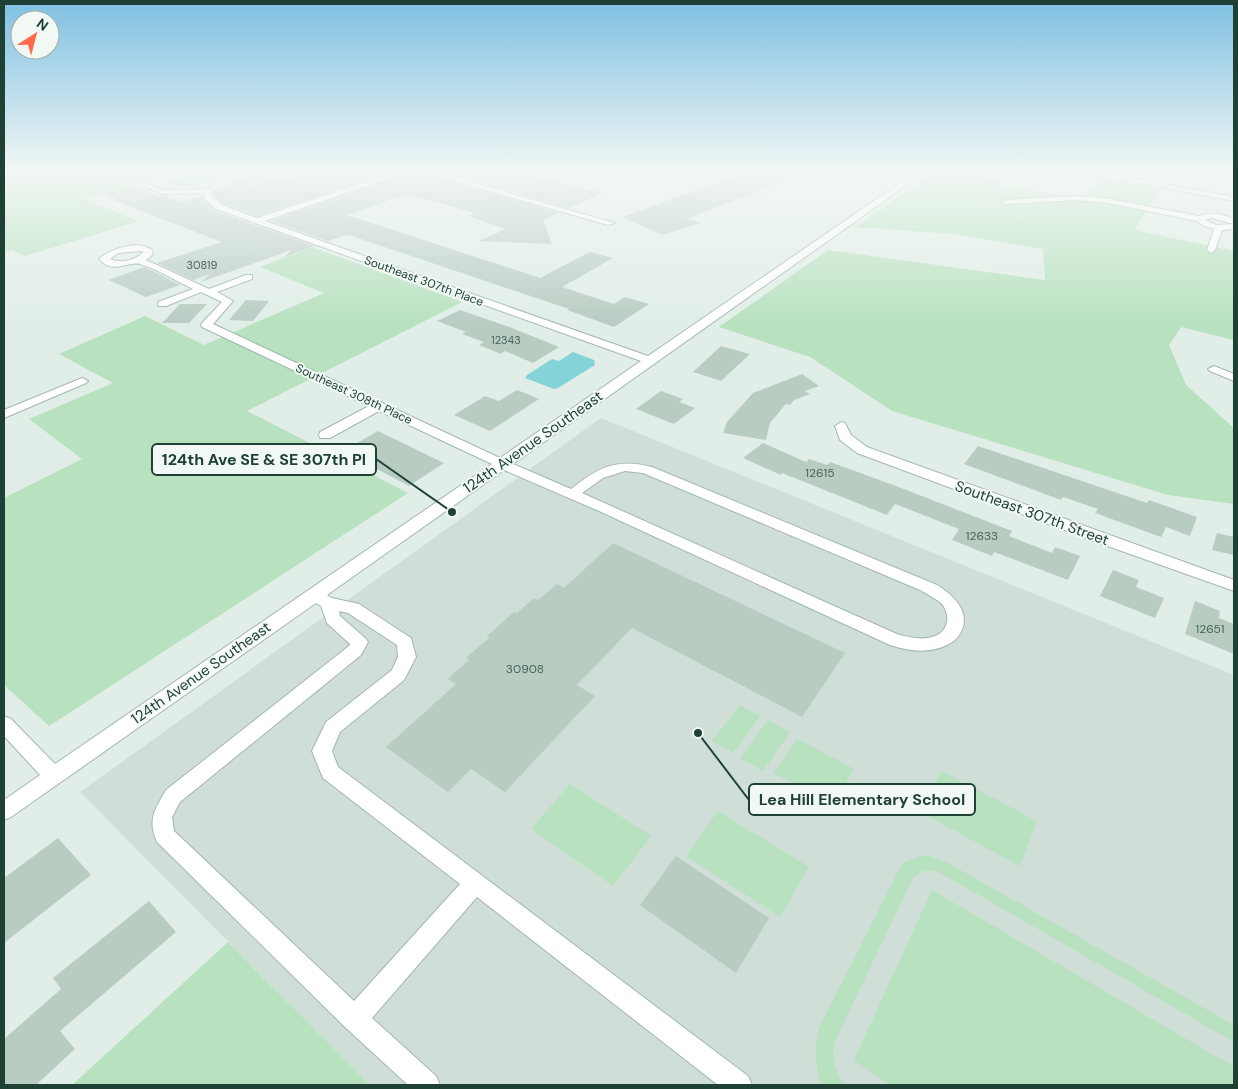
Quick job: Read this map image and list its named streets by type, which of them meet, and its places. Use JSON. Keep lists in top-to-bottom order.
{
  "streets": {
    "street": [
      "Southeast 307th Place",
      "Southeast 308th Place",
      "124th Avenue Southeast",
      "Southeast 307th Street"
    ]
  },
  "crossings": [
    ["Southeast 307th Place", "124th Avenue Southeast"],
    ["Southeast 308th Place", "124th Avenue Southeast"]
  ],
  "places": ["124th Ave SE & SE 307th Pl", "Lea Hill Elementary School"],
  "house_numbers": [
    "30819",
    "12343",
    "12615",
    "12633",
    "12651",
    "30908"
  ],
  "north": "top right"
}
